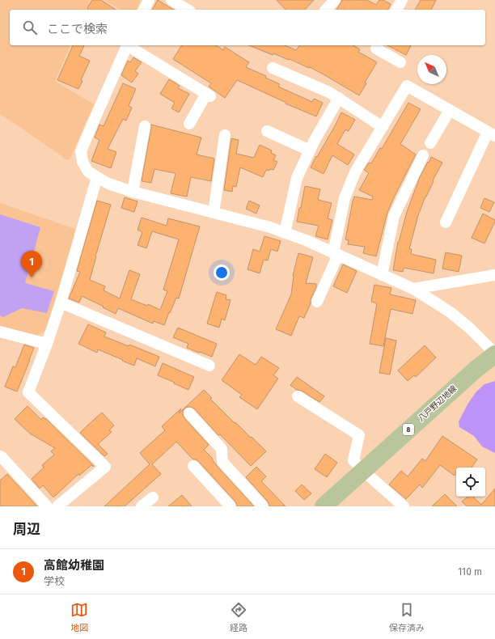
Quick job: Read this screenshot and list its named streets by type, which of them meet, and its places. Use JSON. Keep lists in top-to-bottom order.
{
  "streets": {
    "main road": ["八戸野辺地線", "8"]
  },
  "north": "top left",
  "page": {
    "search": "ここで検索",
    "pins": "1",
    "heading": "周辺",
    "list": [
      {
        "mark": "1",
        "name": "高館幼稚園",
        "note": "学校",
        "value": "110 m"
      }
    ],
    "nav": ["地図", "経路", "保存済み"]
  }
}
